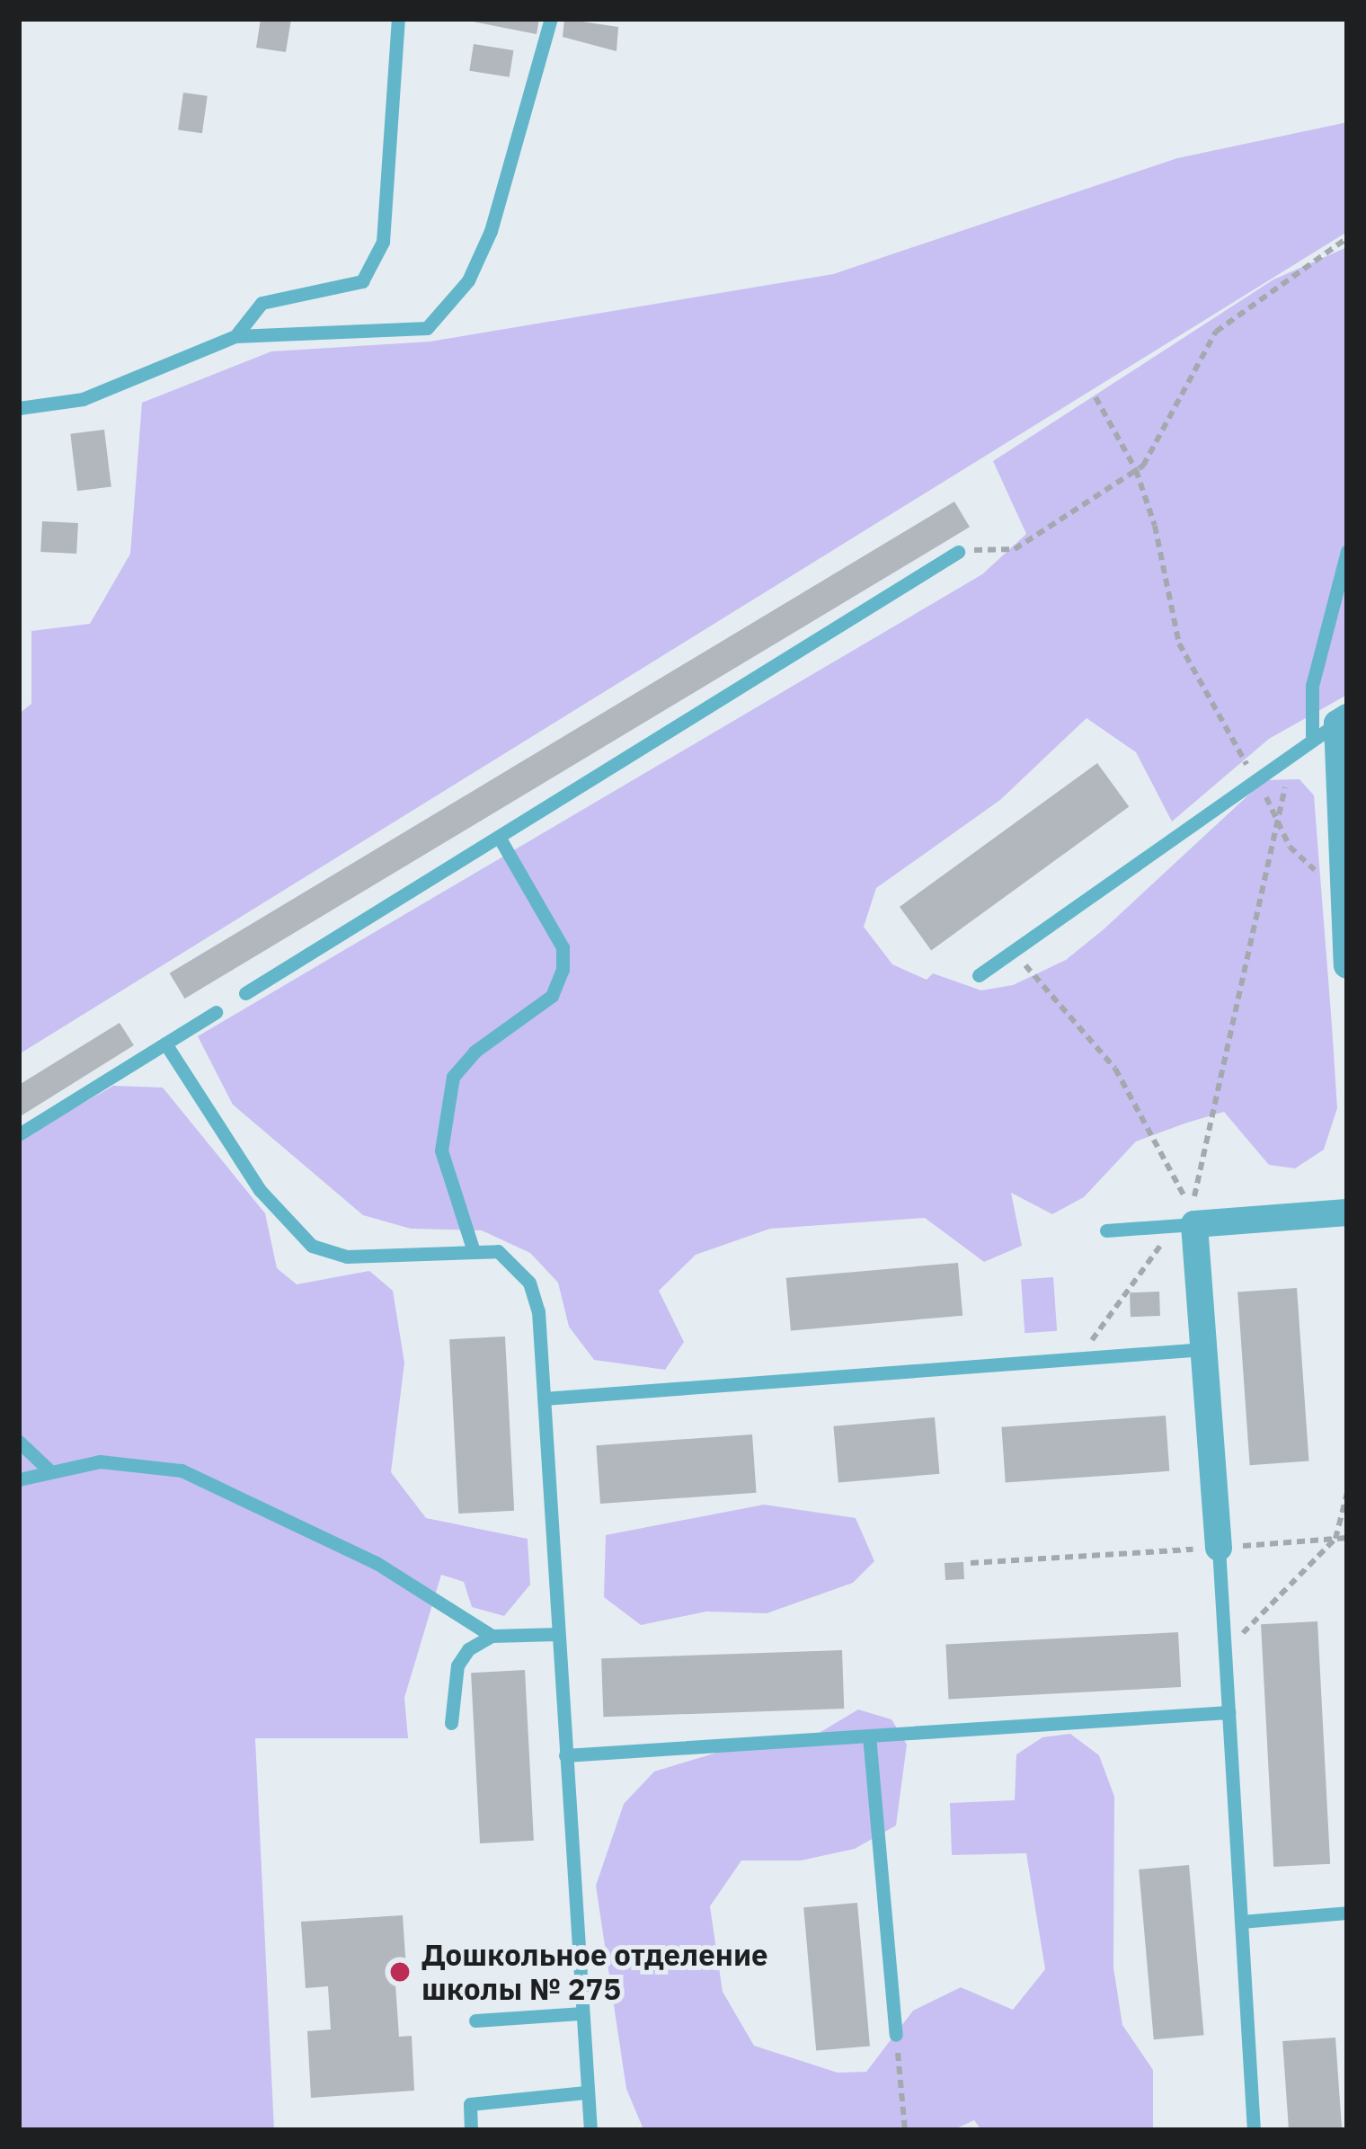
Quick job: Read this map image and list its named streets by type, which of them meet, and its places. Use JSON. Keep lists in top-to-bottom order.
{
  "places": ["Дошкольное отделение школы № 275"]
}
